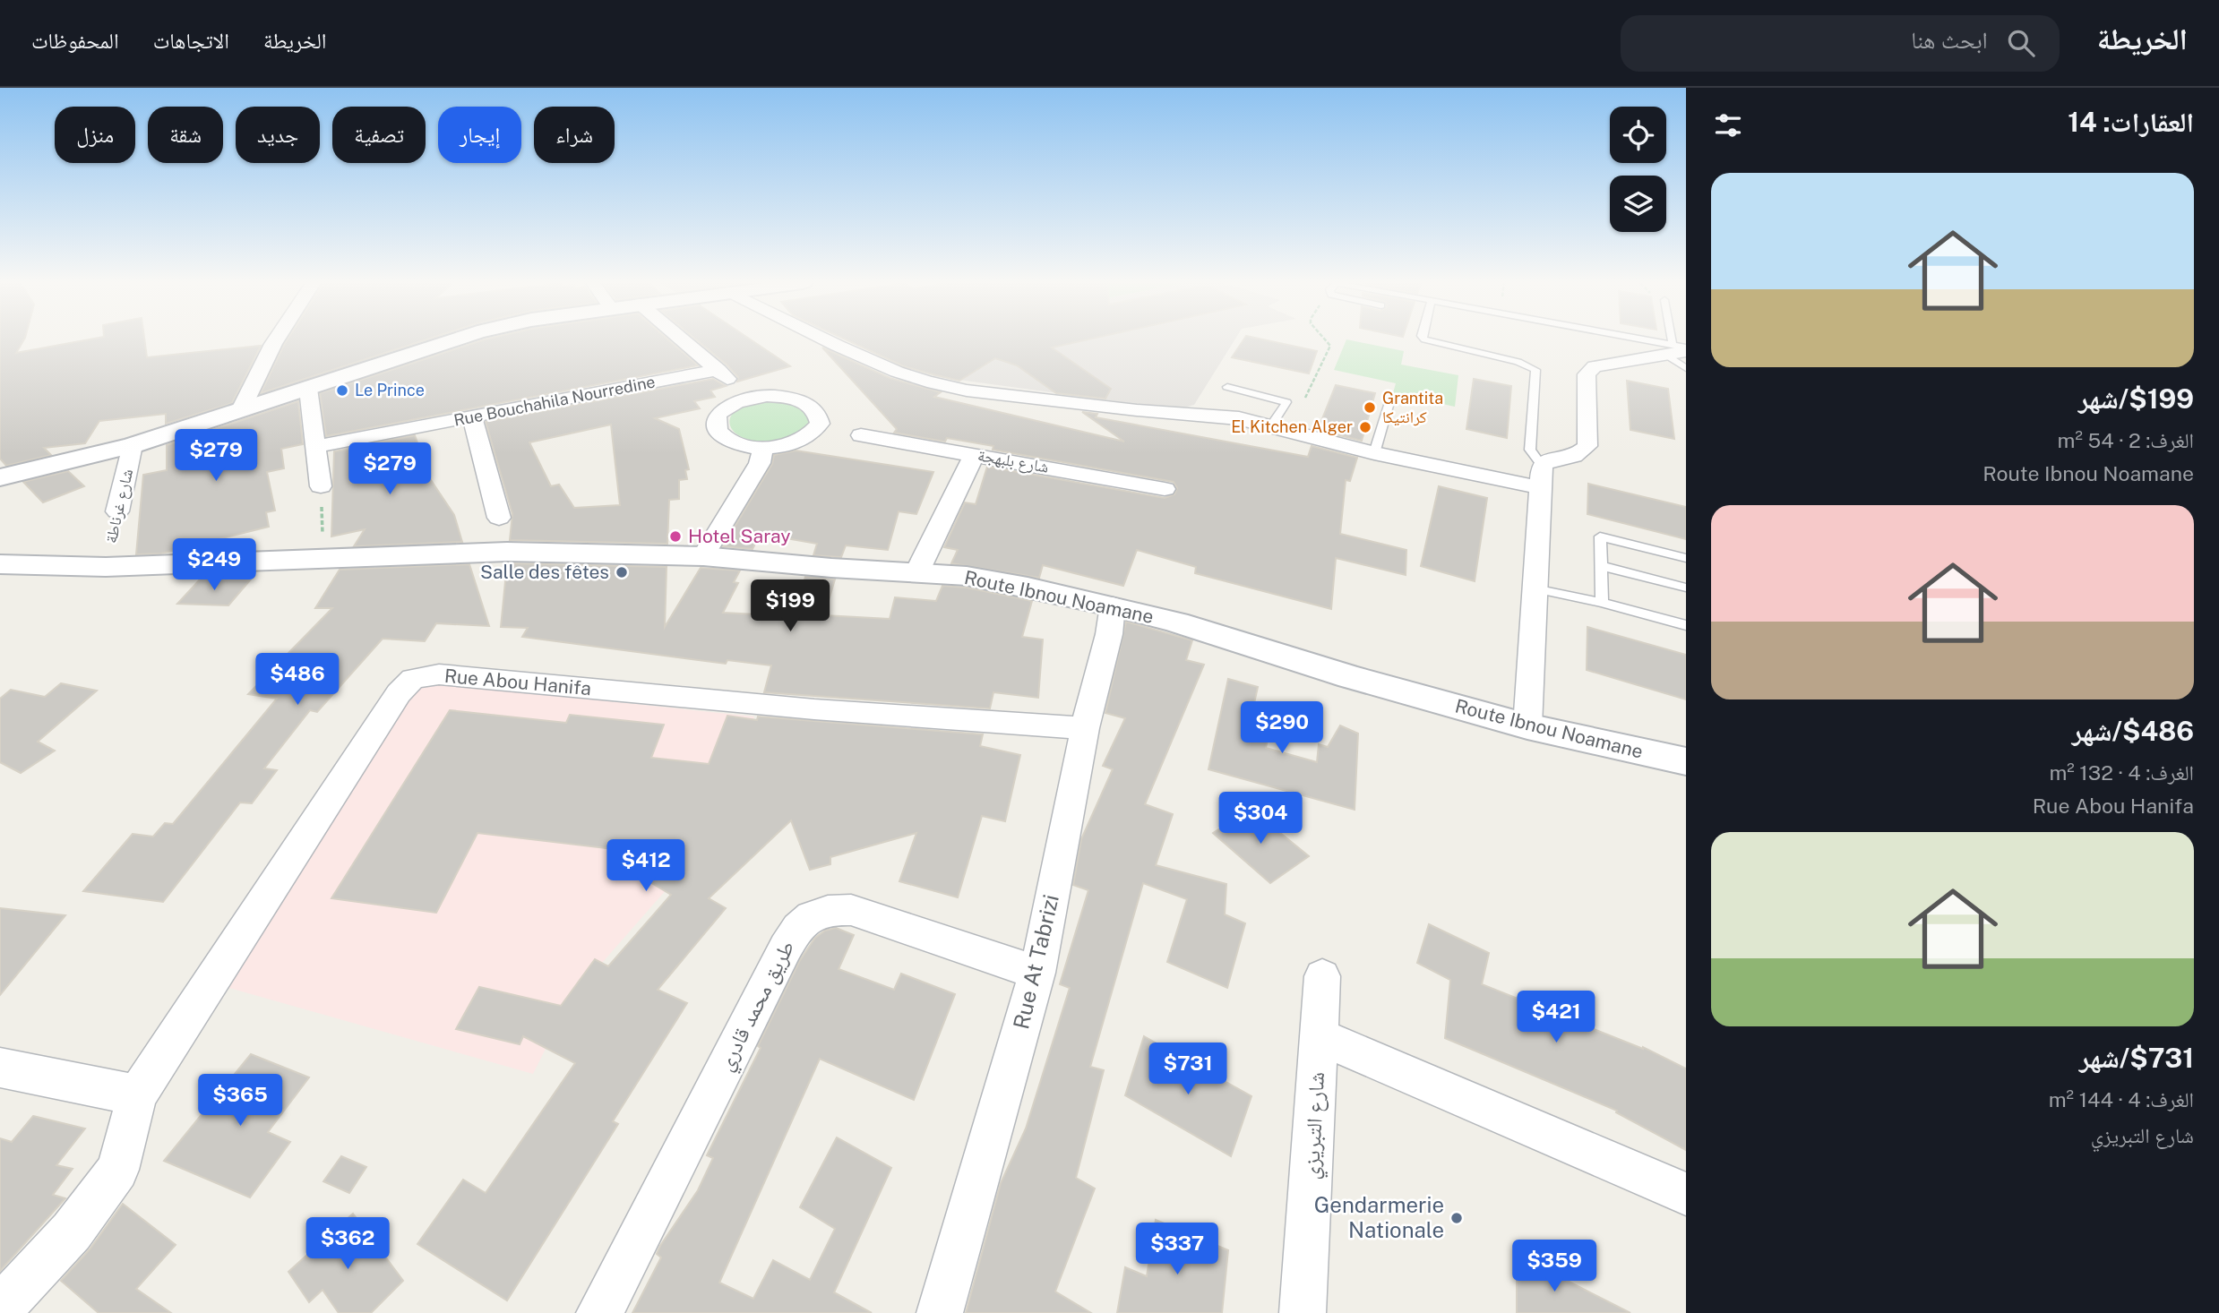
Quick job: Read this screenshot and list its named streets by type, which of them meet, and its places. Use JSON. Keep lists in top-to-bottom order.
{
  "streets": {
    "street": [
      "Rue Bouchahila Nourredine",
      "شارع بلبهجة",
      "شارع غرناطة",
      "Route Ibnou Noamane",
      "Rue Abou Hanifa",
      "Rue At Tabrizi",
      "طريق محمد قادري",
      "شارع التبريزي"
    ]
  },
  "crossings": [
    ["Route Ibnou Noamane", "Rue At Tabrizi"],
    ["Rue Abou Hanifa", "Rue At Tabrizi"],
    ["Rue At Tabrizi", "طريق محمد قادري"]
  ],
  "places": [
    "Le Prince",
    "Grantita كرانتيكا",
    "El Kitchen Alger",
    "Hotel Saray",
    "Salle des fêtes",
    "Gendarmerie Nationale"
  ],
  "page": {
    "header": "الخريطة",
    "search": "ابحث هنا",
    "nav": ["الخريطة", "الاتجاهات", "المحفوظات"],
    "heading": "العقارات: 14",
    "chip": [
      "شراء",
      "إيجار",
      "تصفية",
      "جديد",
      "شقة",
      "منزل"
    ],
    "list": [
      {
        "name": "$199/شهر",
        "note": "الغرف: 2 · 54 m² · Route Ibnou Noamane"
      },
      {
        "name": "$486/شهر",
        "note": "الغرف: 4 · 132 m² · Rue Abou Hanifa"
      },
      {
        "name": "$731/شهر",
        "note": "الغرف: 4 · 144 m² · شارع التبريزي"
      }
    ],
    "price": [
      "$279",
      "$279",
      "$249",
      "$199",
      "$486",
      "$290",
      "$304",
      "$412",
      "$421",
      "$731",
      "$365",
      "$362",
      "$337",
      "$359"
    ]
  }
}
